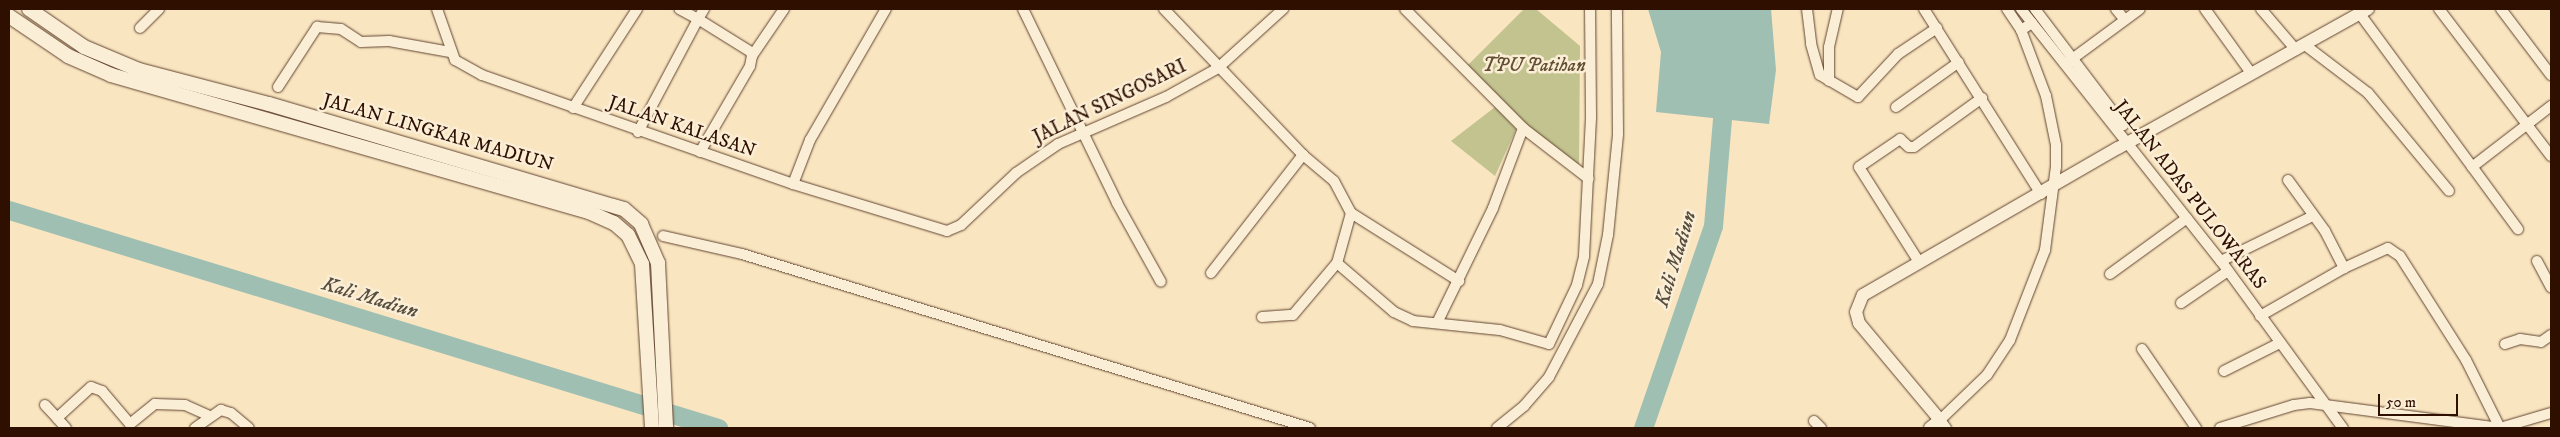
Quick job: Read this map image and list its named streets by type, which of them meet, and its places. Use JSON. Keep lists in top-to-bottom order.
{
  "streets": {
    "main road": ["JALAN LINGKAR MADIUN"],
    "street": ["JALAN SINGOSARI", "JALAN KALASAN", "JALAN ADAS PULOWARAS"]
  },
  "crossings": [
    ["JALAN SINGOSARI", "JALAN KALASAN"]
  ],
  "water": ["Kali Madiun"],
  "parks": ["TPU Patihan"],
  "scale_bar": "50 m"
}
